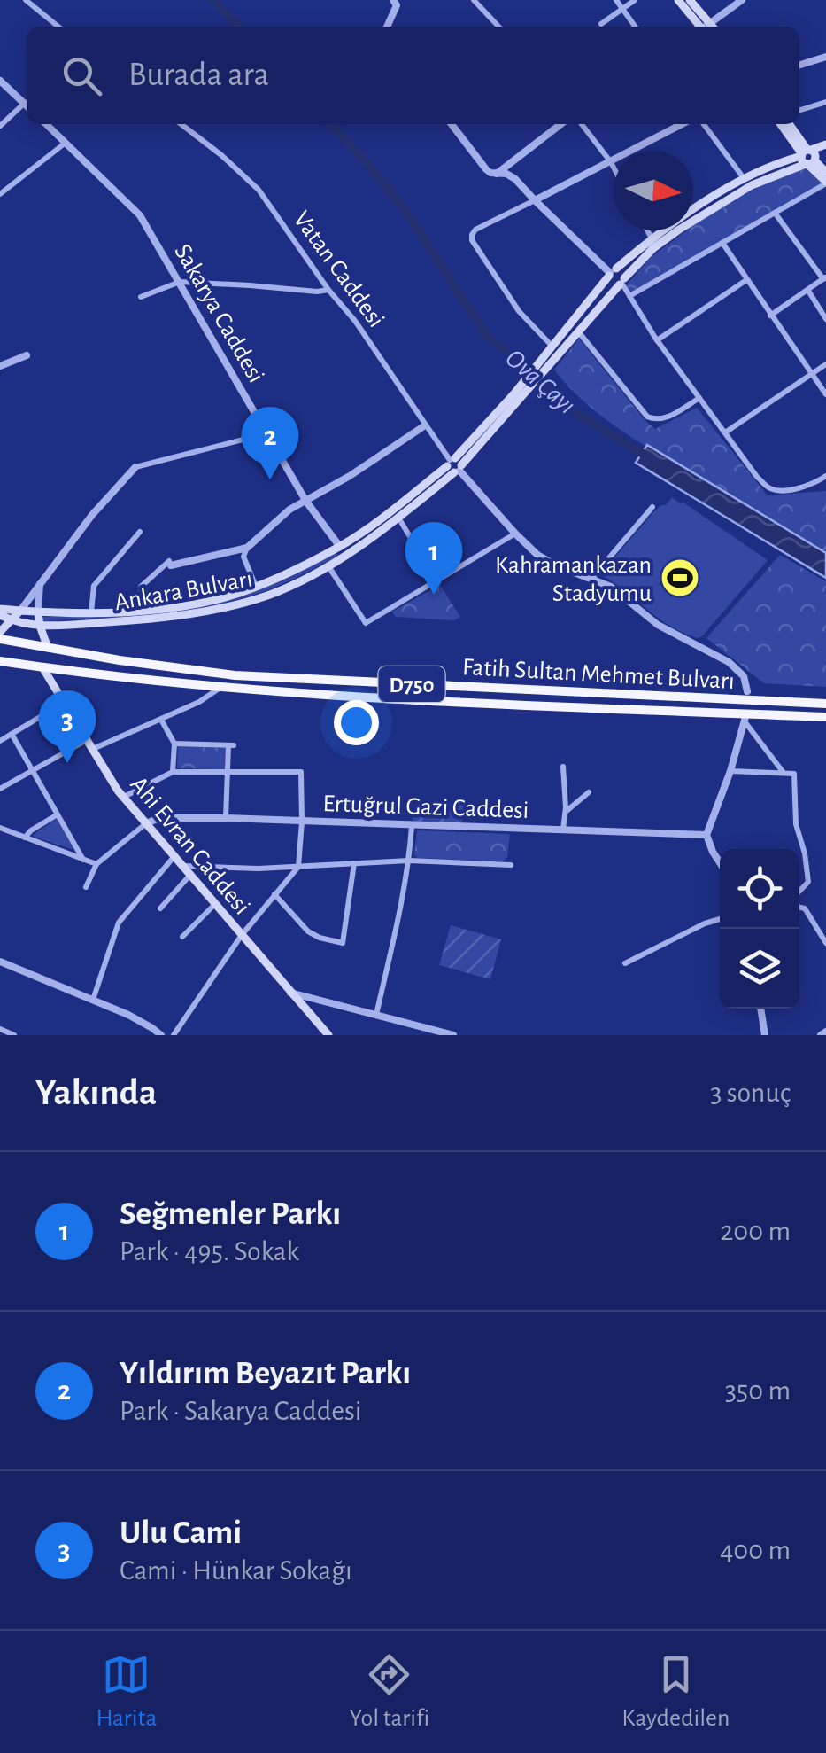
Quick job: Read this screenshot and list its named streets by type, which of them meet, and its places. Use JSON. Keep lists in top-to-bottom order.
{
  "streets": {
    "highway": ["Fatih Sultan Mehmet Bulvarı", "D750"],
    "main road": ["Ankara Bulvarı", "Ahi Evran Caddesi"],
    "street": ["Vatan Caddesi", "Sakarya Caddesi", "Ertuğrul Gazi Caddesi"]
  },
  "crossings": [
    ["Vatan Caddesi", "Ankara Bulvarı"],
    ["Sakarya Caddesi", "Ankara Bulvarı"],
    ["Fatih Sultan Mehmet Bulvarı", "Ahi Evran Caddesi"],
    ["Ertuğrul Gazi Caddesi", "Ahi Evran Caddesi"]
  ],
  "water": ["Ova Çayı"],
  "places": {
    "sports": ["Kahramankazan Stadyumu"]
  },
  "north": "right",
  "page": {
    "search": "Burada ara",
    "pins": ["2", "1", "3"],
    "heading": ["Yakında", "3 sonuç"],
    "list": [
      {
        "mark": "1",
        "name": "Seğmenler Parkı",
        "note": "Park · 495. Sokak",
        "value": "200 m"
      },
      {
        "mark": "2",
        "name": "Yıldırım Beyazıt Parkı",
        "note": "Park · Sakarya Caddesi",
        "value": "350 m"
      },
      {
        "mark": "3",
        "name": "Ulu Cami",
        "note": "Cami · Hünkar Sokağı",
        "value": "400 m"
      }
    ],
    "nav": ["Harita", "Yol tarifi", "Kaydedilen"]
  }
}
